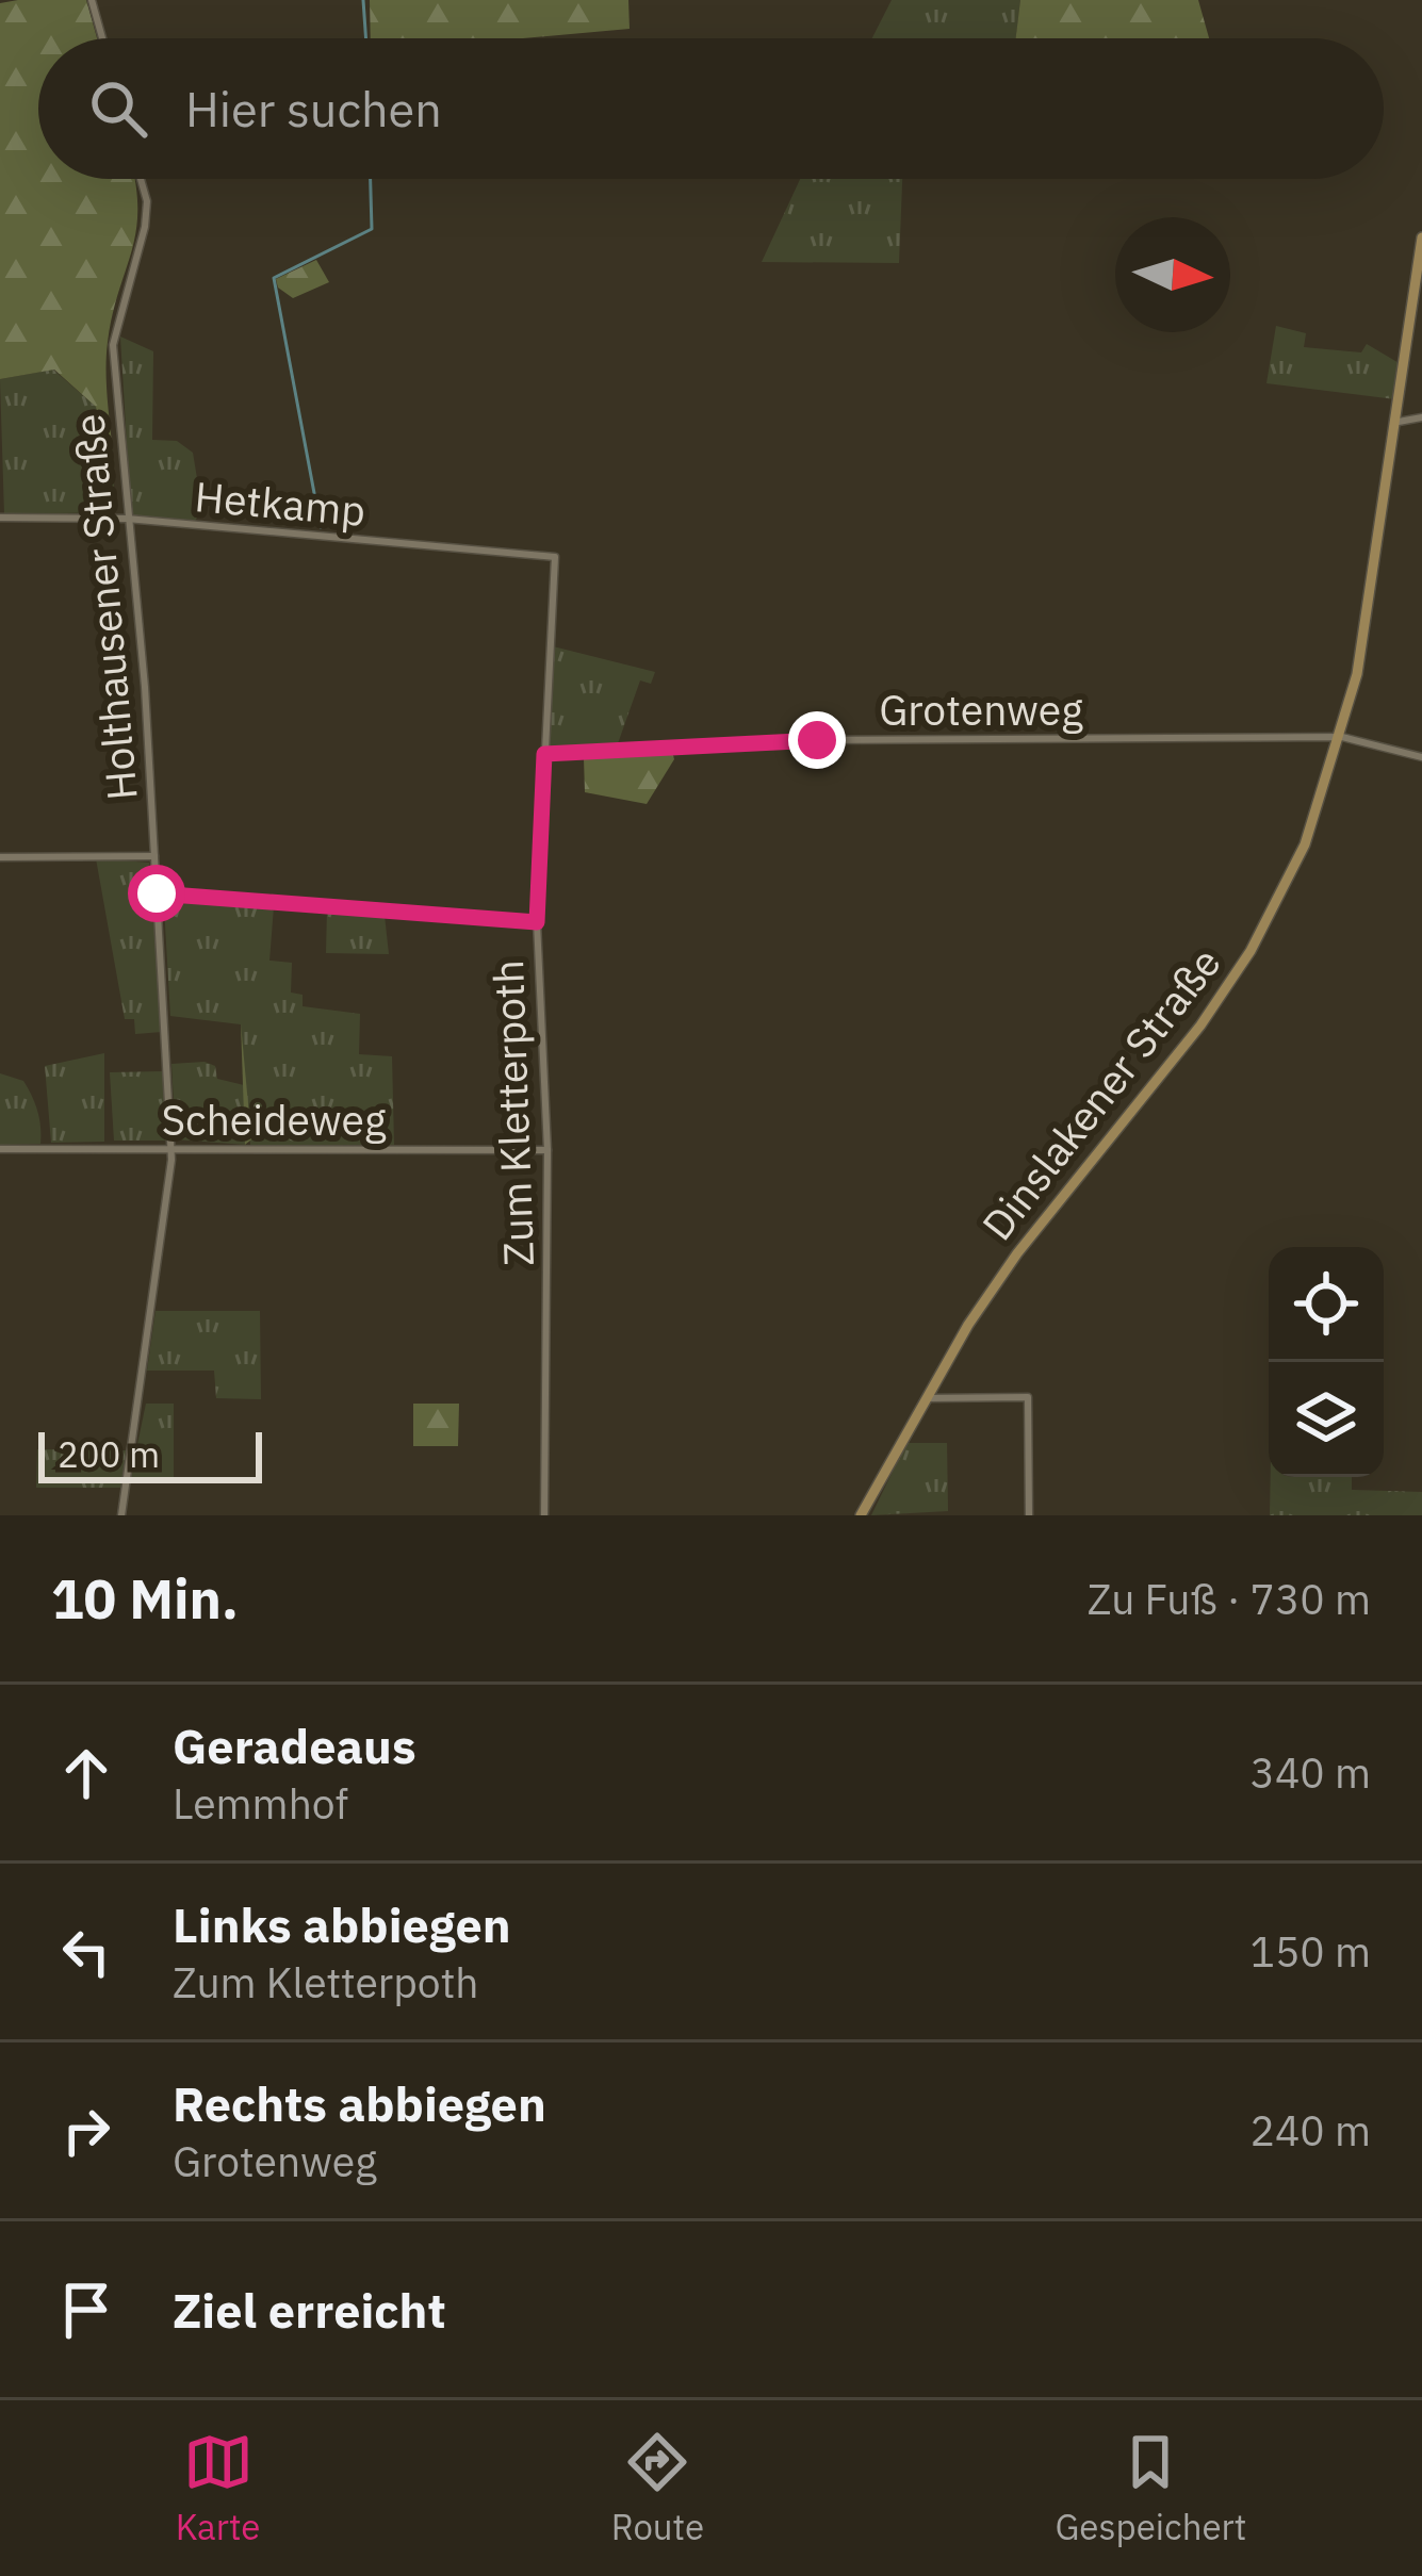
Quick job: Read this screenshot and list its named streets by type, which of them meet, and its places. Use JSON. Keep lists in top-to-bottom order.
{
  "streets": {
    "main road": ["Dinslakener Straße"],
    "street": [
      "Hetkamp",
      "Holthausener Straße",
      "Grotenweg",
      "Zum Kletterpoth",
      "Scheideweg"
    ]
  },
  "crossings": [
    ["Hetkamp", "Holthausener Straße"],
    ["Hetkamp", "Zum Kletterpoth"],
    ["Holthausener Straße", "Scheideweg"],
    ["Grotenweg", "Dinslakener Straße"],
    ["Grotenweg", "Zum Kletterpoth"],
    ["Zum Kletterpoth", "Scheideweg"]
  ],
  "scale_bar": "200 m",
  "north": "right",
  "page": {
    "search": "Hier suchen",
    "scale": "200 m",
    "heading": ["10 Min.", "Zu Fuß · 730 m"],
    "list": [
      ["Geradeaus", "Lemmhof", "340 m"],
      ["Links abbiegen", "Zum Kletterpoth", "150 m"],
      ["Rechts abbiegen", "Grotenweg", "240 m"],
      "Ziel erreicht"
    ],
    "nav": ["Karte", "Route", "Gespeichert"]
  }
}
